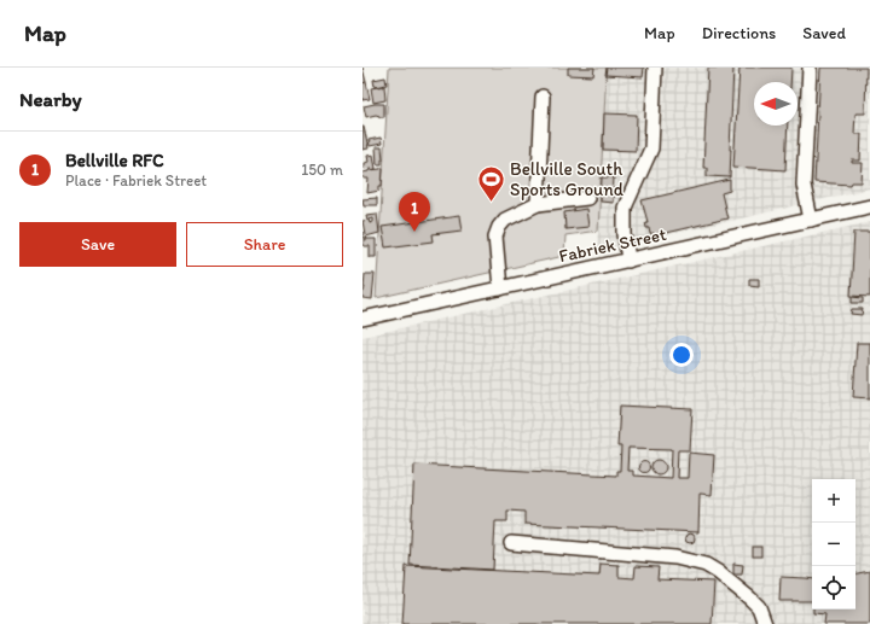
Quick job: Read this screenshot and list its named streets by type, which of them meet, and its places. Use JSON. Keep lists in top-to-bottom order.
{
  "streets": {
    "street": ["Fabriek Street"]
  },
  "places": {
    "sports": ["Bellville South Sports Ground"]
  },
  "north": "left",
  "page": {
    "header": "Map",
    "nav": ["Map", "Directions", "Saved"],
    "heading": "Nearby",
    "list": [
      {
        "mark": "1",
        "name": "Bellville RFC",
        "note": "Place · Fabriek Street",
        "value": "150 m"
      }
    ],
    "pins": "1",
    "buttons": ["Save", "Share"],
    "map_buttons": ["+", "−"]
  }
}
